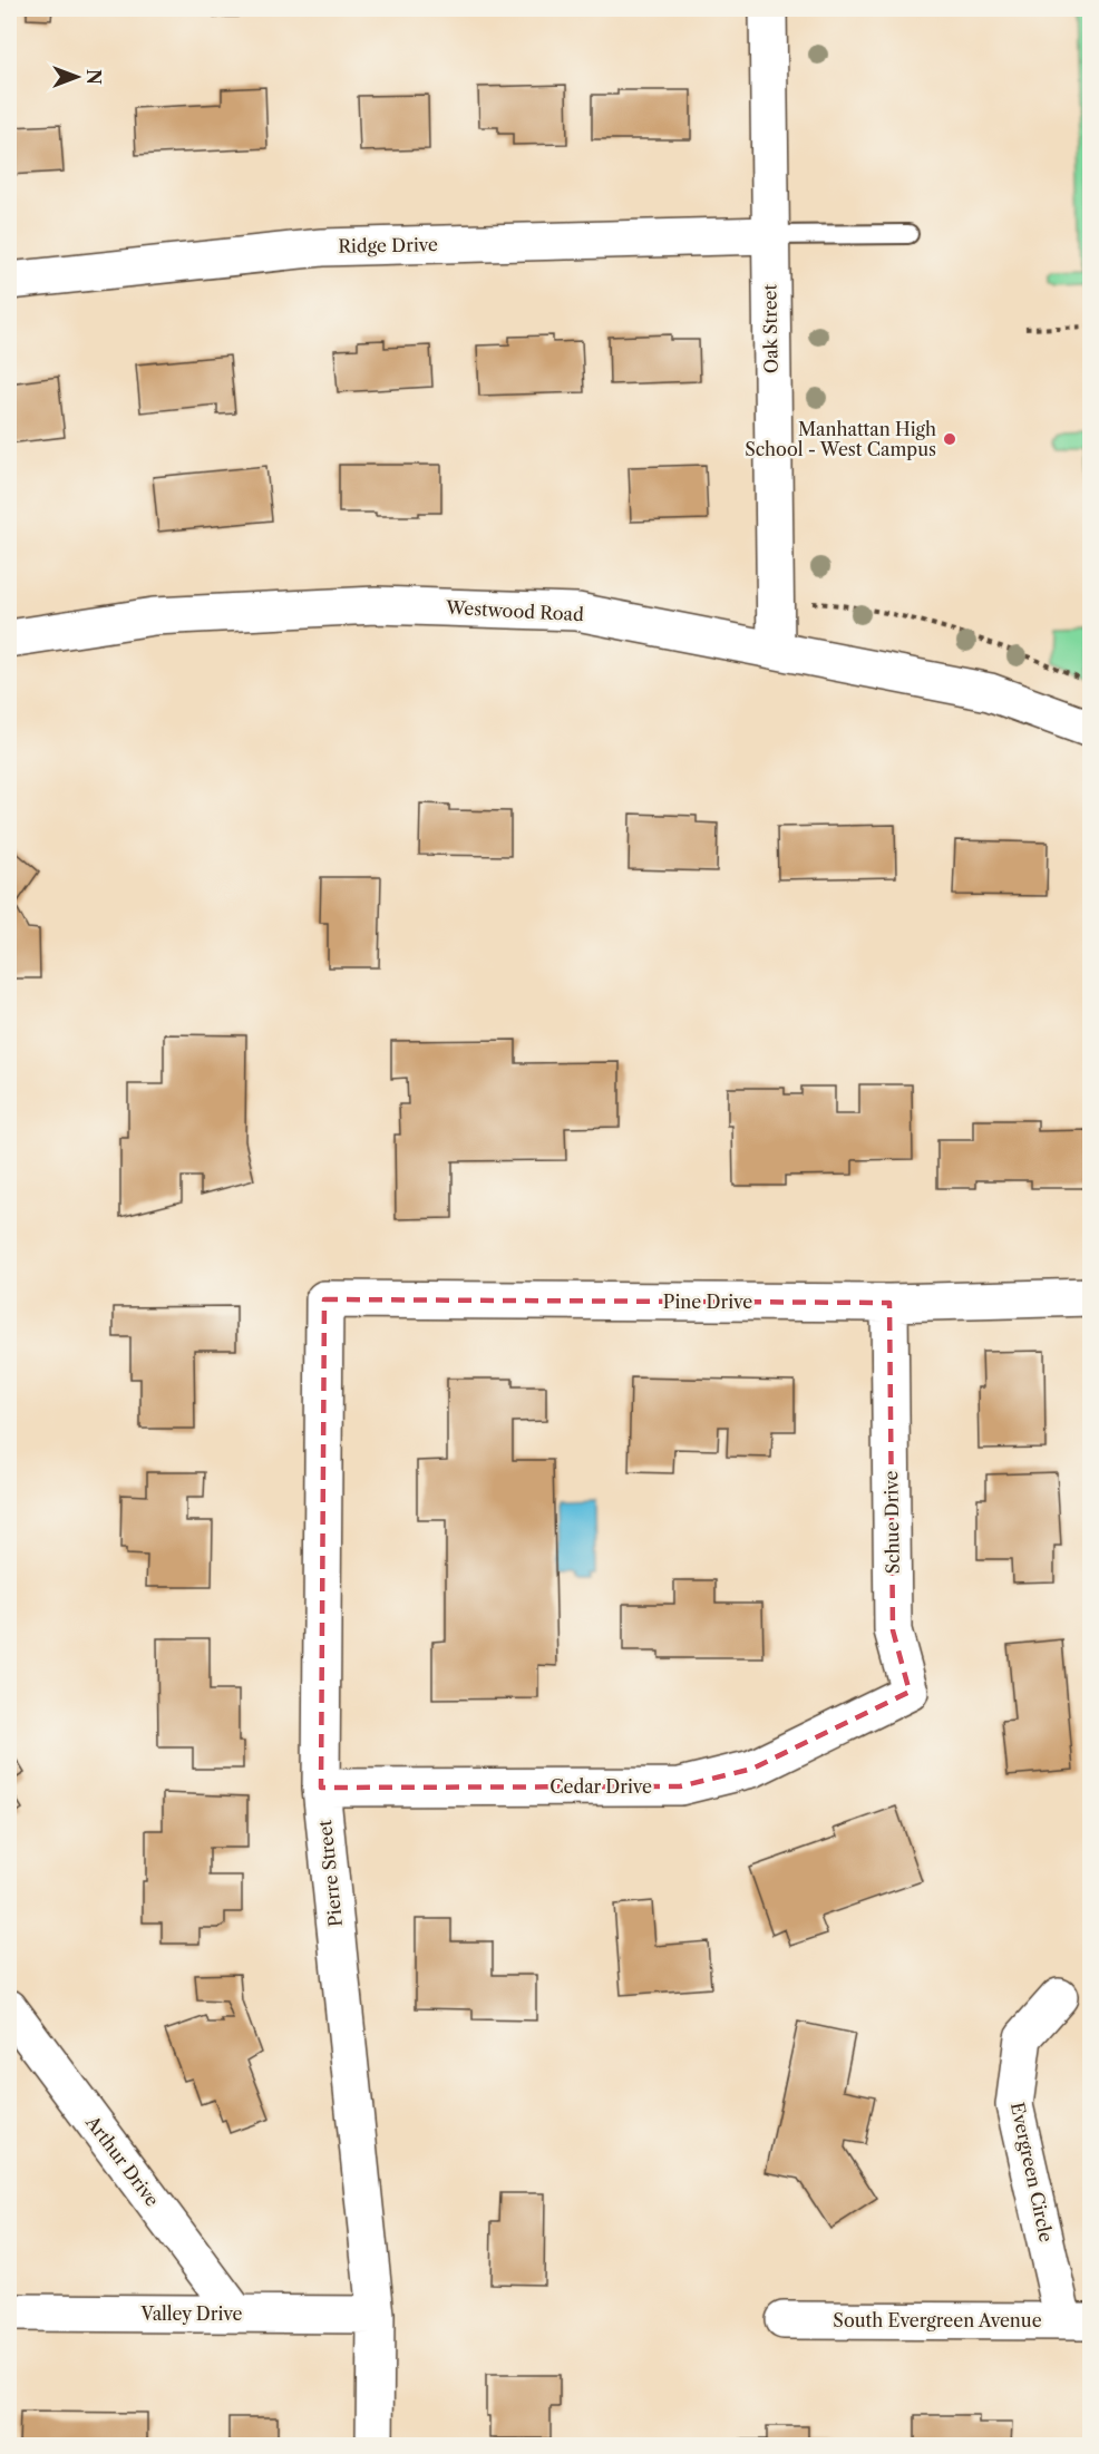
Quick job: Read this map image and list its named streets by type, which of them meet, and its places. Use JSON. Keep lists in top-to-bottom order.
{
  "streets": {
    "street": [
      "Ridge Drive",
      "Oak Street",
      "Westwood Road",
      "Pine Drive",
      "Schue Drive",
      "Cedar Drive",
      "Pierre Street",
      "Arthur Drive",
      "Evergreen Circle",
      "Valley Drive",
      "South Evergreen Avenue"
    ]
  },
  "crossings": [
    ["Ridge Drive", "Oak Street"],
    ["Oak Street", "Westwood Road"],
    ["Pine Drive", "Schue Drive"],
    ["Pine Drive", "Pierre Street"],
    ["Schue Drive", "Cedar Drive"],
    ["Cedar Drive", "Pierre Street"],
    ["Pierre Street", "Valley Drive"],
    ["Arthur Drive", "Valley Drive"],
    ["Evergreen Circle", "South Evergreen Avenue"]
  ],
  "places": ["Manhattan High School - West Campus"],
  "north": "right"
}
